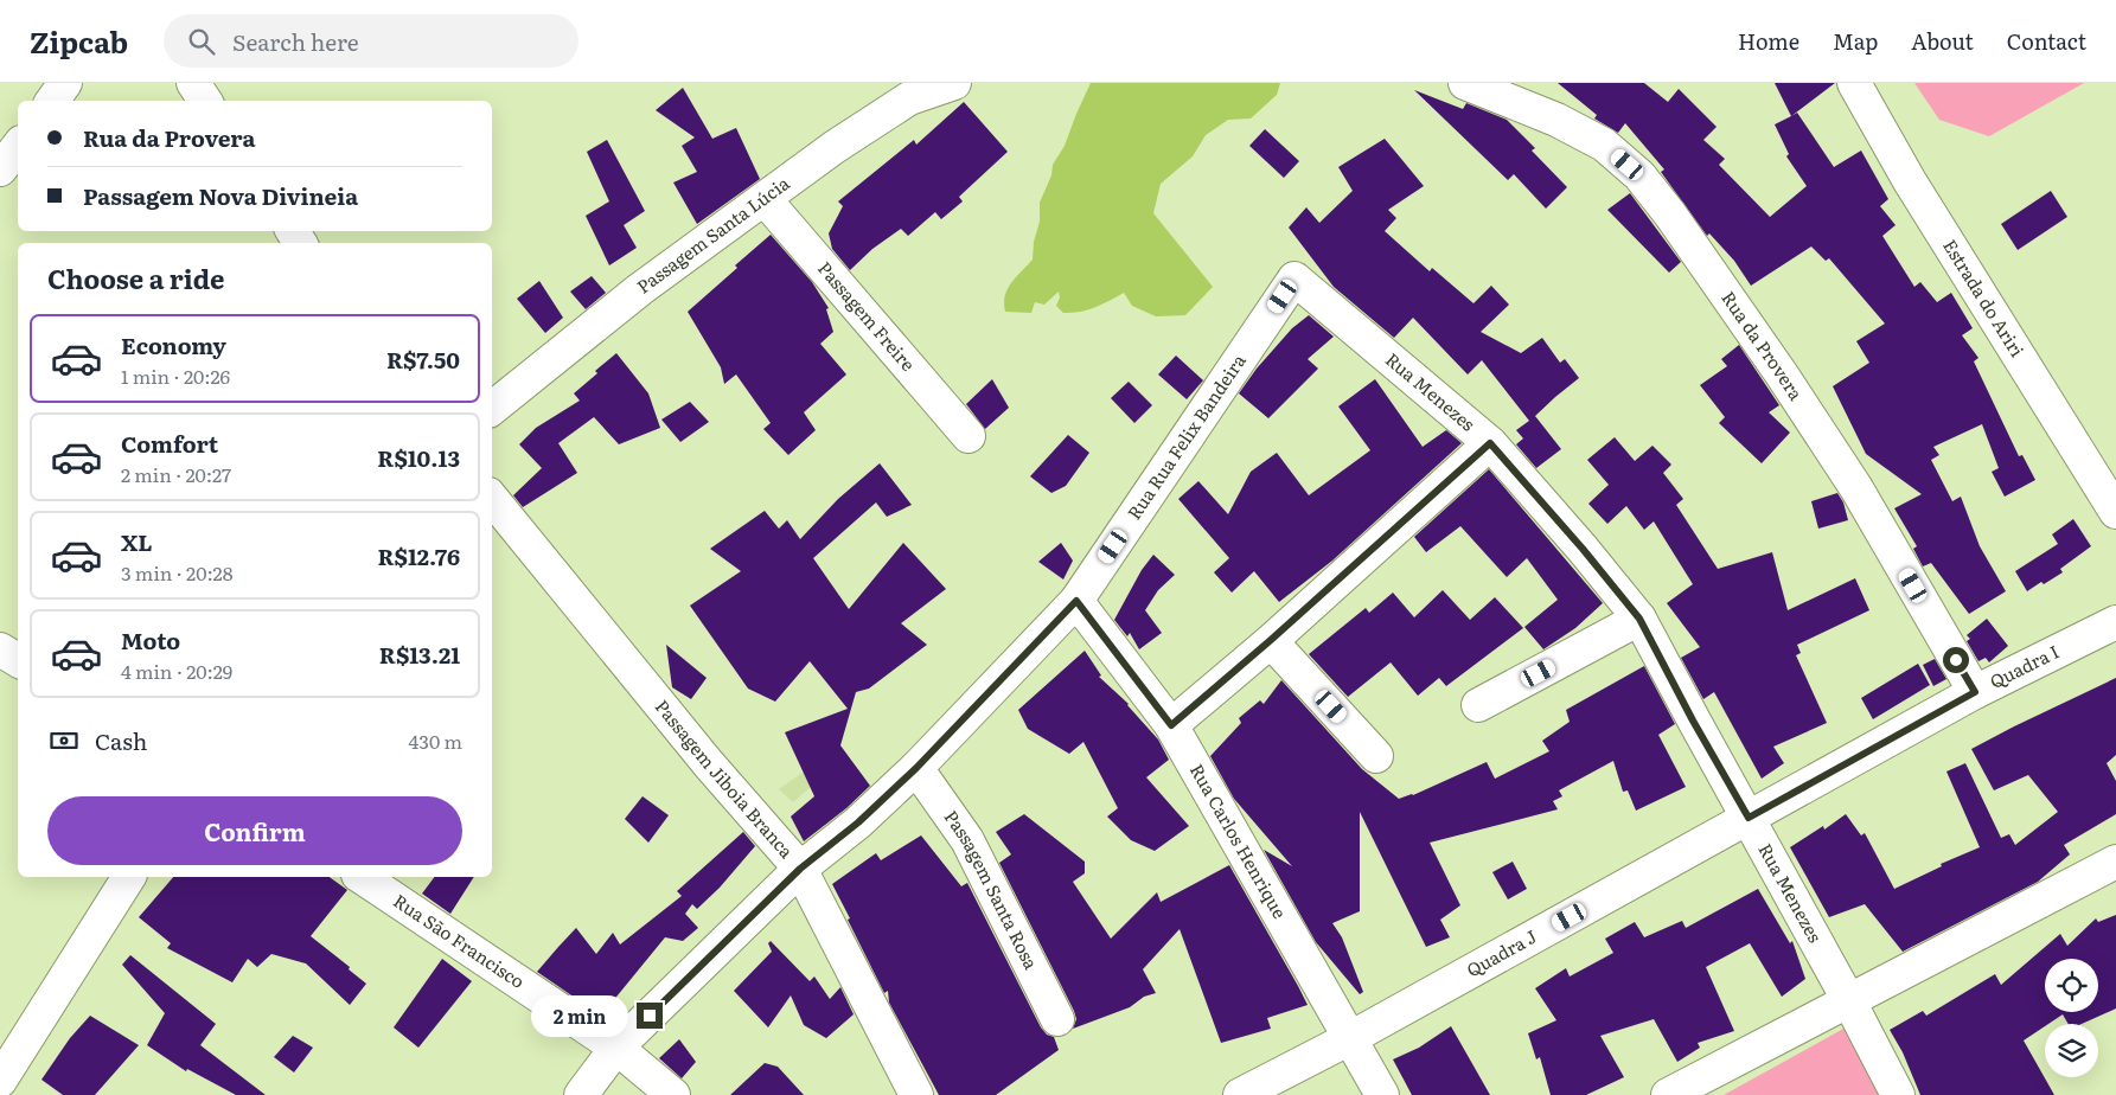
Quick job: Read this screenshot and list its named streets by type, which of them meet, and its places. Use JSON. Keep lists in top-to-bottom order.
{
  "streets": {
    "street": [
      "Passagem Santa Lúcia",
      "Estrada do Ariri",
      "Passagem Freire",
      "Rua da Provera",
      "Rua Menezes",
      "Rua Rua Felix Bandeira",
      "Quadra I",
      "Passagem Jiboia Branca",
      "Rua Carlos Henrique",
      "Passagem Santa Rosa",
      "Rua São Francisco",
      "Quadra J"
    ]
  },
  "crossings": [
    ["Passagem Santa Lúcia", "Passagem Freire"],
    ["Rua da Provera", "Quadra I"],
    ["Rua Menezes", "Rua Rua Felix Bandeira"],
    ["Rua Menezes", "Quadra I"],
    ["Rua Menezes", "Quadra J"],
    ["Rua Rua Felix Bandeira", "Passagem Jiboia Branca"],
    ["Rua Rua Felix Bandeira", "Rua Carlos Henrique"],
    ["Rua Rua Felix Bandeira", "Passagem Santa Rosa"],
    ["Rua Rua Felix Bandeira", "Rua São Francisco"],
    ["Quadra I", "Quadra J"],
    ["Rua Carlos Henrique", "Quadra J"]
  ],
  "page": {
    "header": "Zipcab",
    "search": "Search here",
    "nav": [
      "Home",
      "Map",
      "About",
      "Contact"
    ],
    "banner": ["Rua da Provera", "Passagem Nova Divineia"],
    "heading": "Choose a ride",
    "list": [
      {
        "name": "Economy",
        "note": "1 min · 20:26",
        "value": "R$7.50"
      },
      {
        "name": "Comfort",
        "note": "2 min · 20:27",
        "value": "R$10.13"
      },
      {
        "name": "XL",
        "note": "3 min · 20:28",
        "value": "R$12.76"
      },
      {
        "name": "Moto",
        "note": "4 min · 20:29",
        "value": "R$13.21"
      }
    ],
    "pay": ["Cash", "430 m"],
    "buttons": "Confirm",
    "bubble": "2 min"
  }
}
